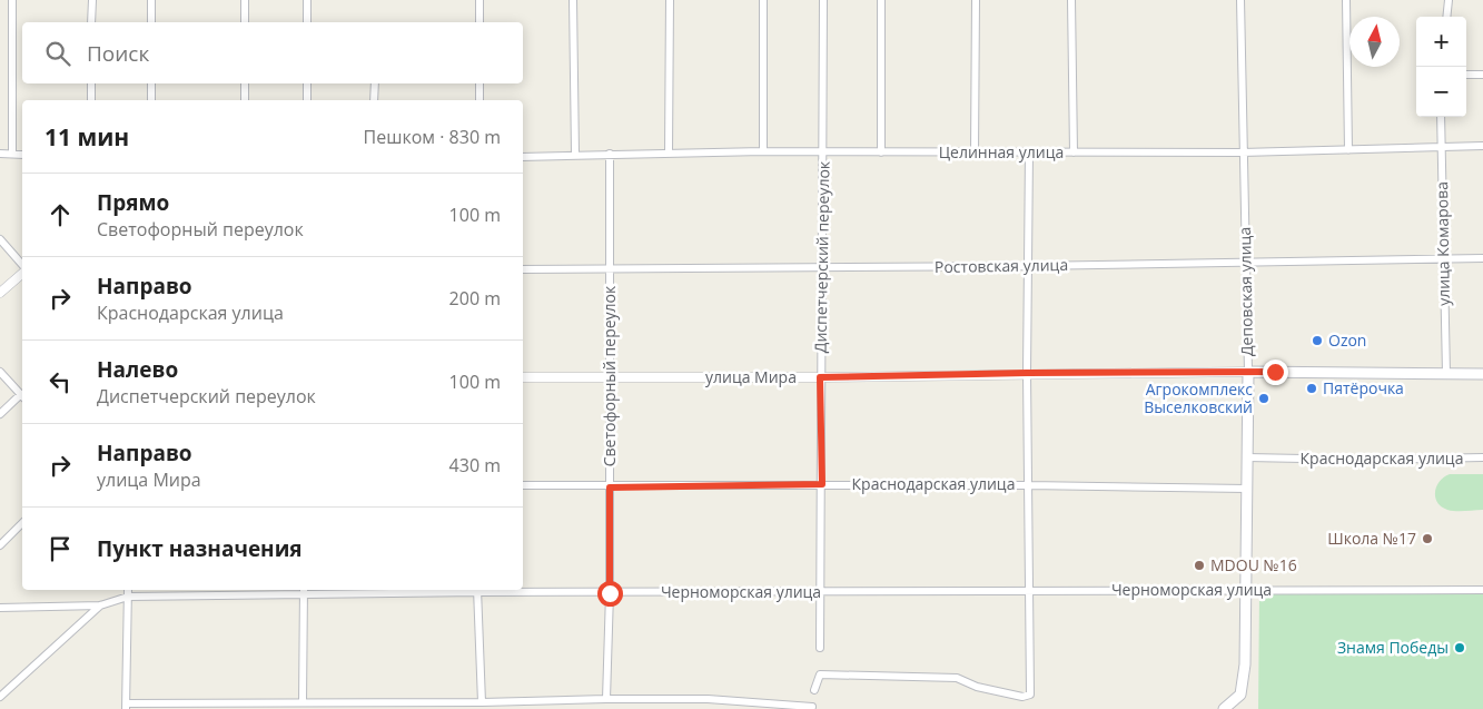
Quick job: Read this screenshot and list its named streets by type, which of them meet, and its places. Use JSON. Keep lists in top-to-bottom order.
{
  "streets": {
    "main road": ["Деповская улица", "улица Мира"],
    "street": [
      "Целинная улица",
      "улица Комарова",
      "Диспетчерский переулок",
      "Ростовская улица",
      "Светофорный переулок",
      "Краснодарская улица",
      "Черноморская улица"
    ]
  },
  "crossings": [
    ["Целинная улица", "улица Комарова"],
    ["Целинная улица", "Диспетчерский переулок"],
    ["Целинная улица", "Деповская улица"],
    ["Целинная улица", "Светофорный переулок"],
    ["улица Комарова", "Ростовская улица"],
    ["улица Комарова", "улица Мира"],
    ["Диспетчерский переулок", "Ростовская улица"],
    ["Диспетчерский переулок", "улица Мира"],
    ["Диспетчерский переулок", "Краснодарская улица"],
    ["Диспетчерский переулок", "Черноморская улица"],
    ["Ростовская улица", "Деповская улица"],
    ["Ростовская улица", "Светофорный переулок"],
    ["Деповская улица", "улица Мира"],
    ["Деповская улица", "Краснодарская улица"],
    ["Деповская улица", "Черноморская улица"],
    ["Светофорный переулок", "улица Мира"],
    ["Светофорный переулок", "Краснодарская улица"],
    ["Светофорный переулок", "Черноморская улица"]
  ],
  "places": [
    "Ozon",
    "Пятёрочка",
    "Агрокомплекс Выселковский",
    "Школа №17",
    "MDOU №16",
    "Знамя Победы"
  ],
  "north": "top",
  "page": {
    "map_buttons": ["+", "−"],
    "search": "Поиск",
    "heading": ["11 мин", "Пешком · 830 m"],
    "list": [
      ["Прямо", "Светофорный переулок", "100 m"],
      ["Направо", "Краснодарская улица", "200 m"],
      ["Налево", "Диспетчерский переулок", "100 m"],
      ["Направо", "улица Мира", "430 m"],
      "Пункт назначения"
    ]
  }
}
